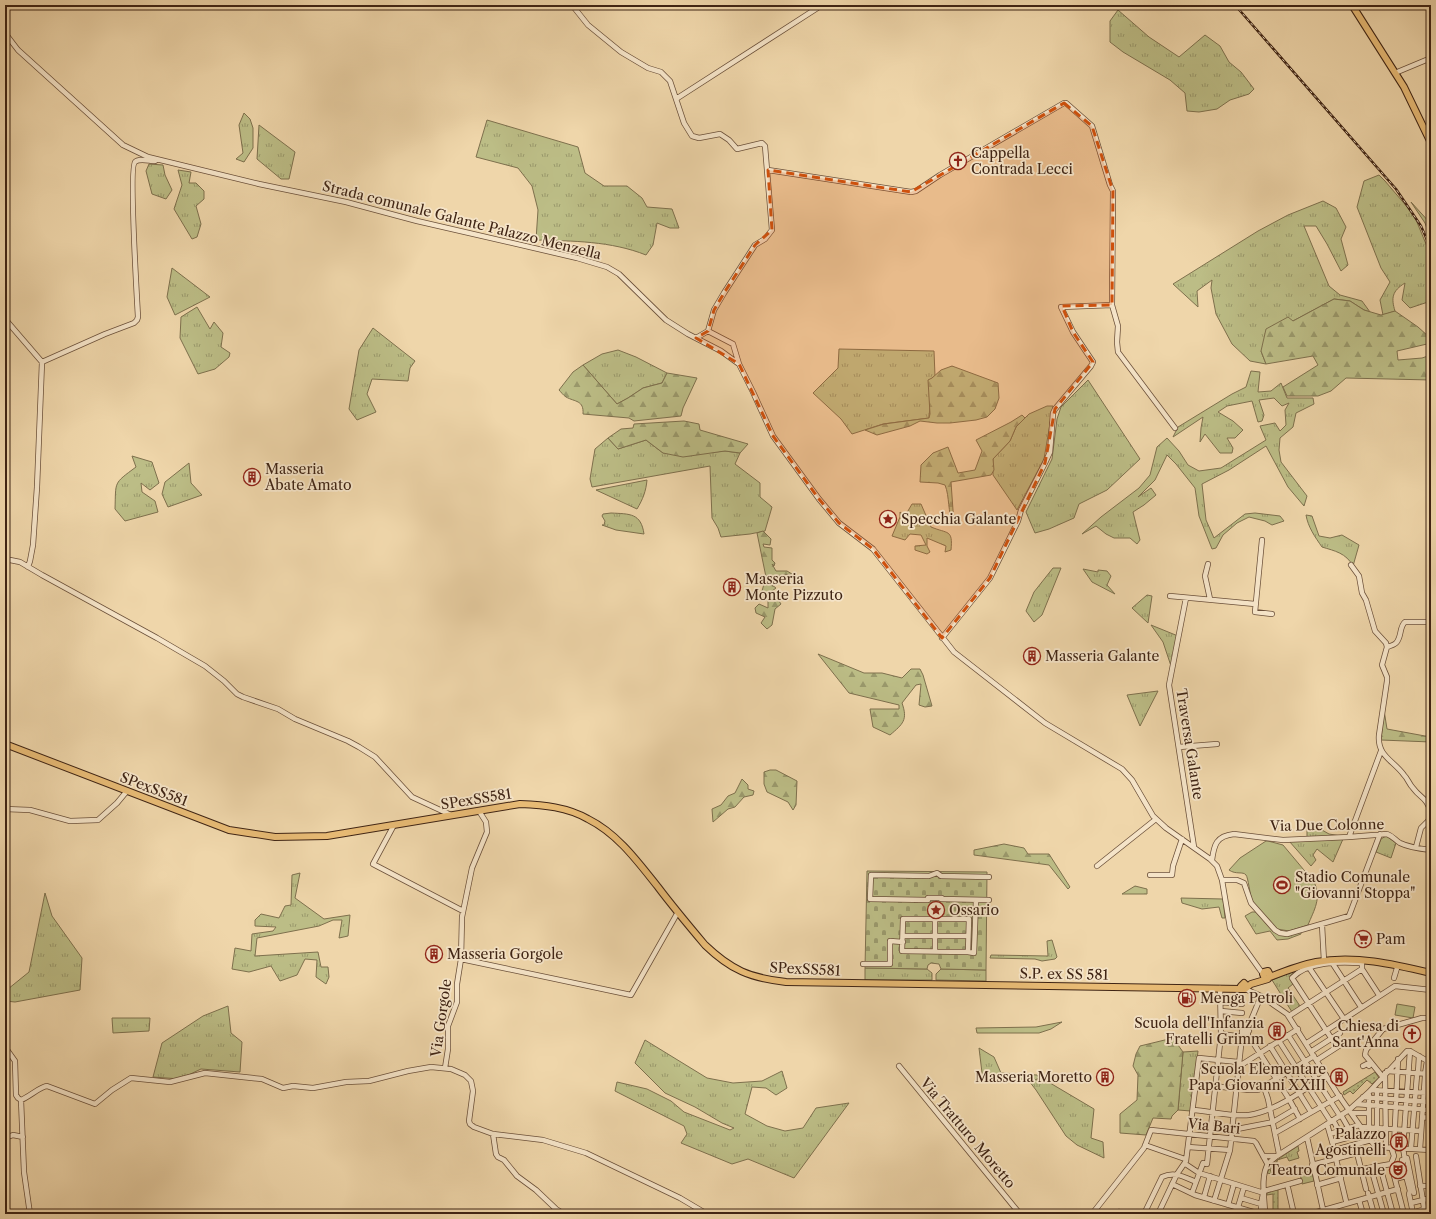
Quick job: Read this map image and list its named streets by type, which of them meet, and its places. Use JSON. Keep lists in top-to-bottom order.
{
  "streets": {
    "main road": ["SPexSS581", "S.P. ex SS 581"],
    "street": [
      "Strada comunale Galante Palazzo Menzella",
      "Traversa Galante",
      "Via Due Colonne",
      "Via Gorgole",
      "Via Bari",
      "Via Tratturo Moretto"
    ]
  },
  "crossings": [
    ["Strada comunale Galante Palazzo Menzella", "Traversa Galante"],
    ["Strada comunale Galante Palazzo Menzella", "Via Due Colonne"],
    ["SPexSS581", "S.P. ex SS 581"],
    ["SPexSS581", "Via Gorgole"]
  ],
  "places": {
    "church": ["Cappella Contrada Lecci", "Chiesa di Sant'Anna"],
    "building": [
      "Masseria Abate Amato",
      "Masseria Monte Pizzuto",
      "Masseria Galante",
      "Masseria Gorgole",
      "Scuola dell'Infanzia Fratelli Grimm",
      "Masseria Moretto",
      "Scuola Elementare Papa Giovanni XXIII",
      "Palazzo Agostinelli"
    ],
    "place": ["Specchia Galante", "Ossario"],
    "sports": ["Stadio Comunale \"Giovanni Stoppa\""],
    "supermarket": ["Pam"],
    "fuel station": ["Menga Petroli"],
    "theatre": ["Teatro Comunale"]
  }
}
